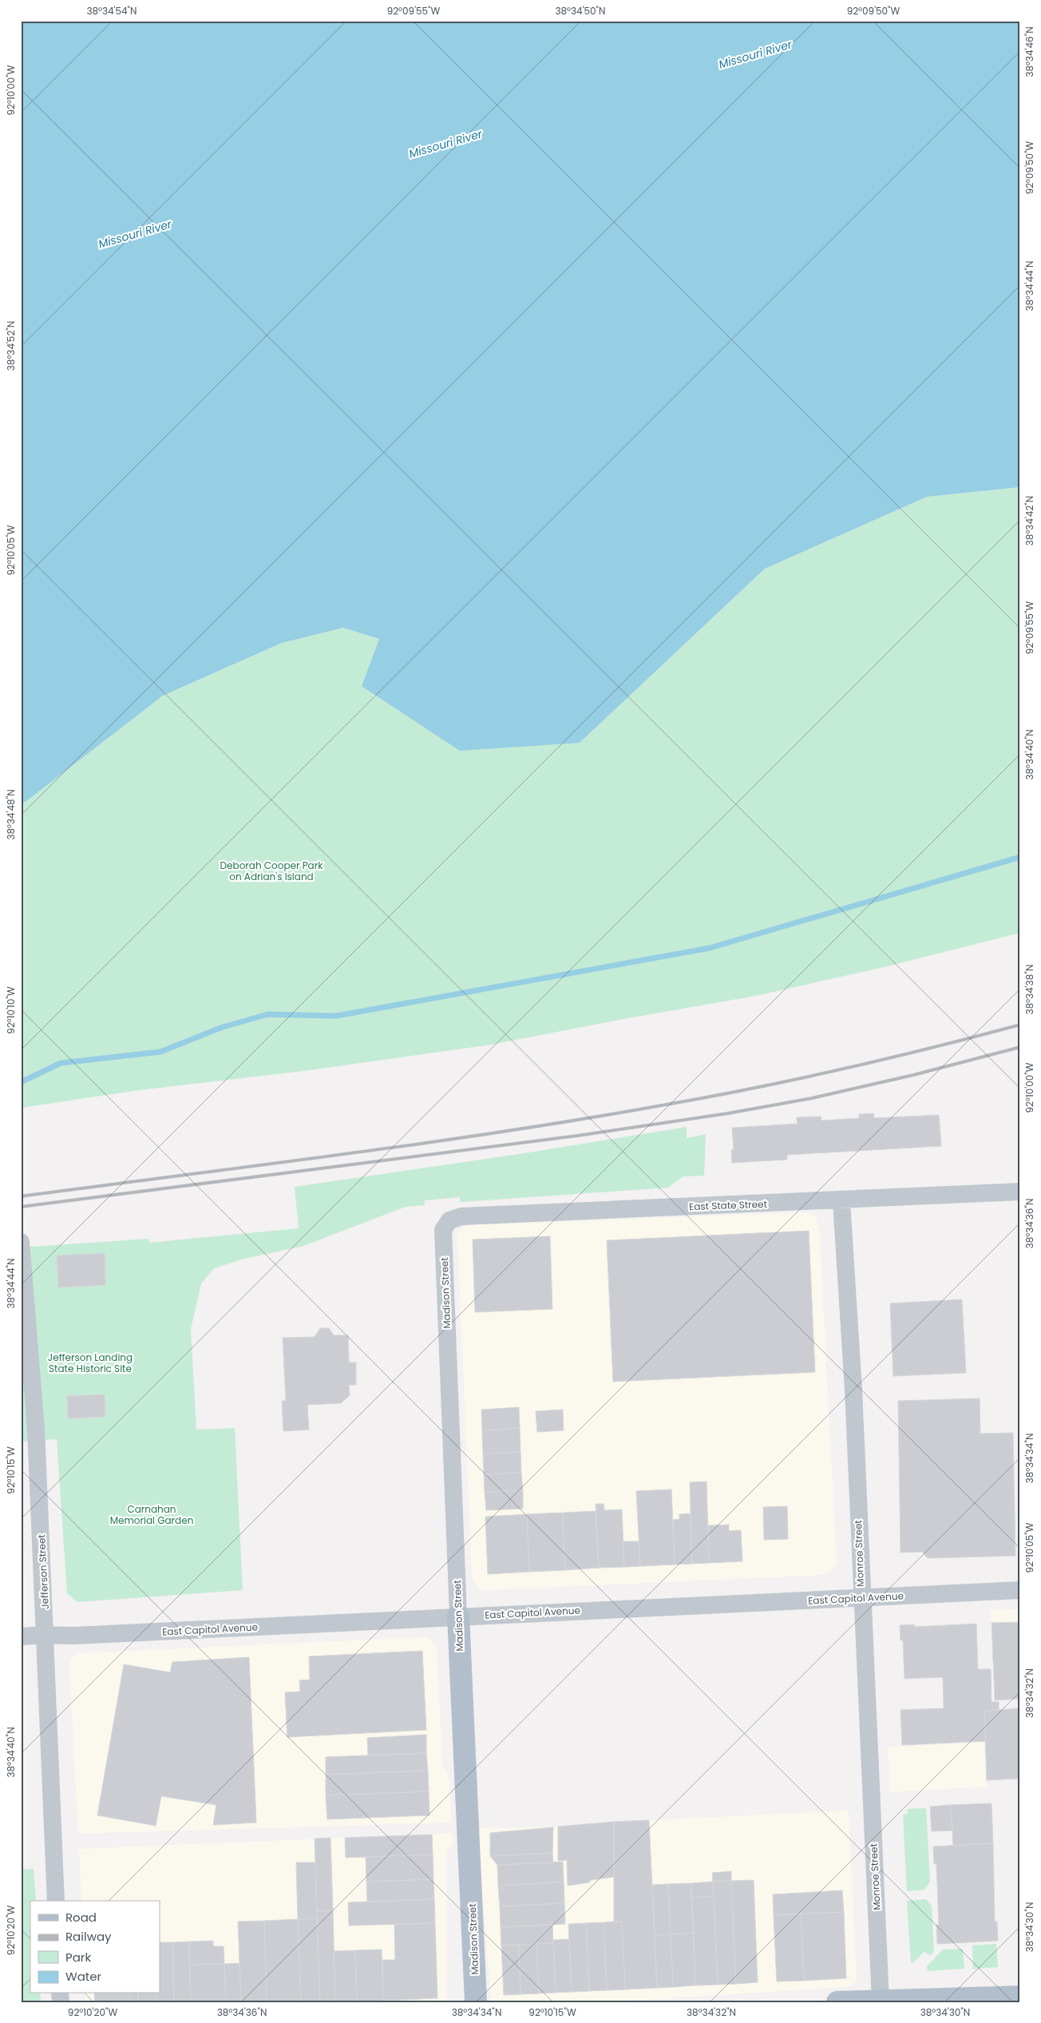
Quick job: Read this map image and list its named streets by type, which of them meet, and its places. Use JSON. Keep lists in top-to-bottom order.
{
  "streets": {
    "main road": ["Madison Street"],
    "street": [
      "East State Street",
      "Monroe Street",
      "Jefferson Street",
      "East Capitol Avenue"
    ]
  },
  "crossings": [
    ["East State Street", "Madison Street"],
    ["East State Street", "Monroe Street"],
    ["Madison Street", "East Capitol Avenue"],
    ["Monroe Street", "East Capitol Avenue"],
    ["Jefferson Street", "East Capitol Avenue"]
  ],
  "water": ["Missouri River"],
  "parks": ["Deborah Cooper Park on Adrian's Island", "Jefferson Landing State Historic Site", "Carnahan Memorial Garden"],
  "legend": [
    "Road",
    "Railway",
    "Park",
    "Water"
  ],
  "coordinates": [
    "38°34'54\"N",
    "92°09'55\"W",
    "38°34'50\"N",
    "92°09'50\"W",
    "38°34'46\"N",
    "92°10'00\"W",
    "38°34'44\"N",
    "38°34'52\"N",
    "38°34'42\"N",
    "92°10'05\"W",
    "38°34'40\"N",
    "38°34'48\"N",
    "38°34'38\"N",
    "92°10'10\"W",
    "38°34'36\"N",
    "38°34'34\"N",
    "92°10'15\"W",
    "38°34'32\"N",
    "38°34'30\"N",
    "92°10'20\"W"
  ]
}
